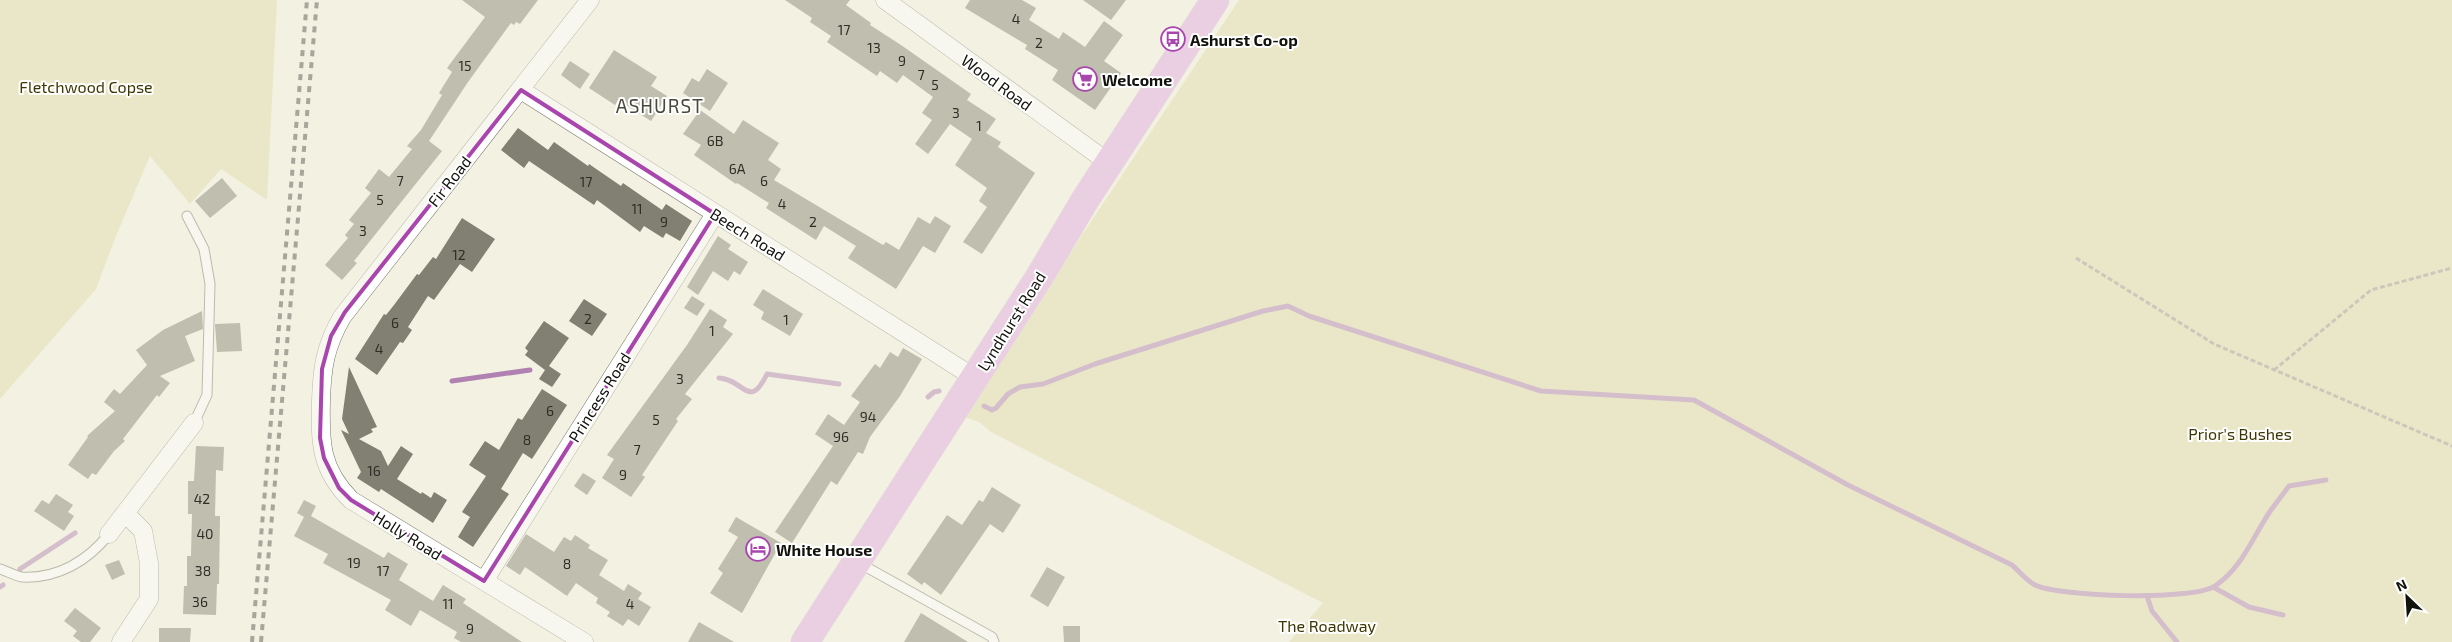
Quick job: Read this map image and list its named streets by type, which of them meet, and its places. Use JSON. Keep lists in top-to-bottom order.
{
  "streets": {
    "main road": ["Lyndhurst Road"],
    "street": [
      "Wood Road",
      "Fir Road",
      "Beech Road",
      "Princess Road",
      "Holly Road"
    ]
  },
  "crossings": [
    ["Wood Road", "Lyndhurst Road"],
    ["Fir Road", "Beech Road"],
    ["Fir Road", "Holly Road"],
    ["Beech Road", "Lyndhurst Road"],
    ["Beech Road", "Princess Road"],
    ["Princess Road", "Holly Road"]
  ],
  "districts": ["ASHURST"],
  "parks": ["Fletchwood Copse", "Prior's Bushes", "The Roadway"],
  "places": {
    "bus stop": ["Ashurst Co-op"],
    "supermarket": ["Welcome"],
    "hotel": ["White House"]
  },
  "house_numbers": [
    "4",
    "17",
    "2",
    "13",
    "9",
    "15",
    "7",
    "5",
    "3",
    "1",
    "6B",
    "6A",
    "7",
    "6",
    "17",
    "5",
    "4",
    "11",
    "9",
    "2",
    "3",
    "12",
    "2",
    "1",
    "6",
    "1",
    "4",
    "3",
    "6",
    "94",
    "5",
    "96",
    "8",
    "7",
    "16",
    "9",
    "42",
    "40",
    "19",
    "8",
    "38",
    "17",
    "36",
    "11",
    "4",
    "9"
  ],
  "north": "top left"
}
